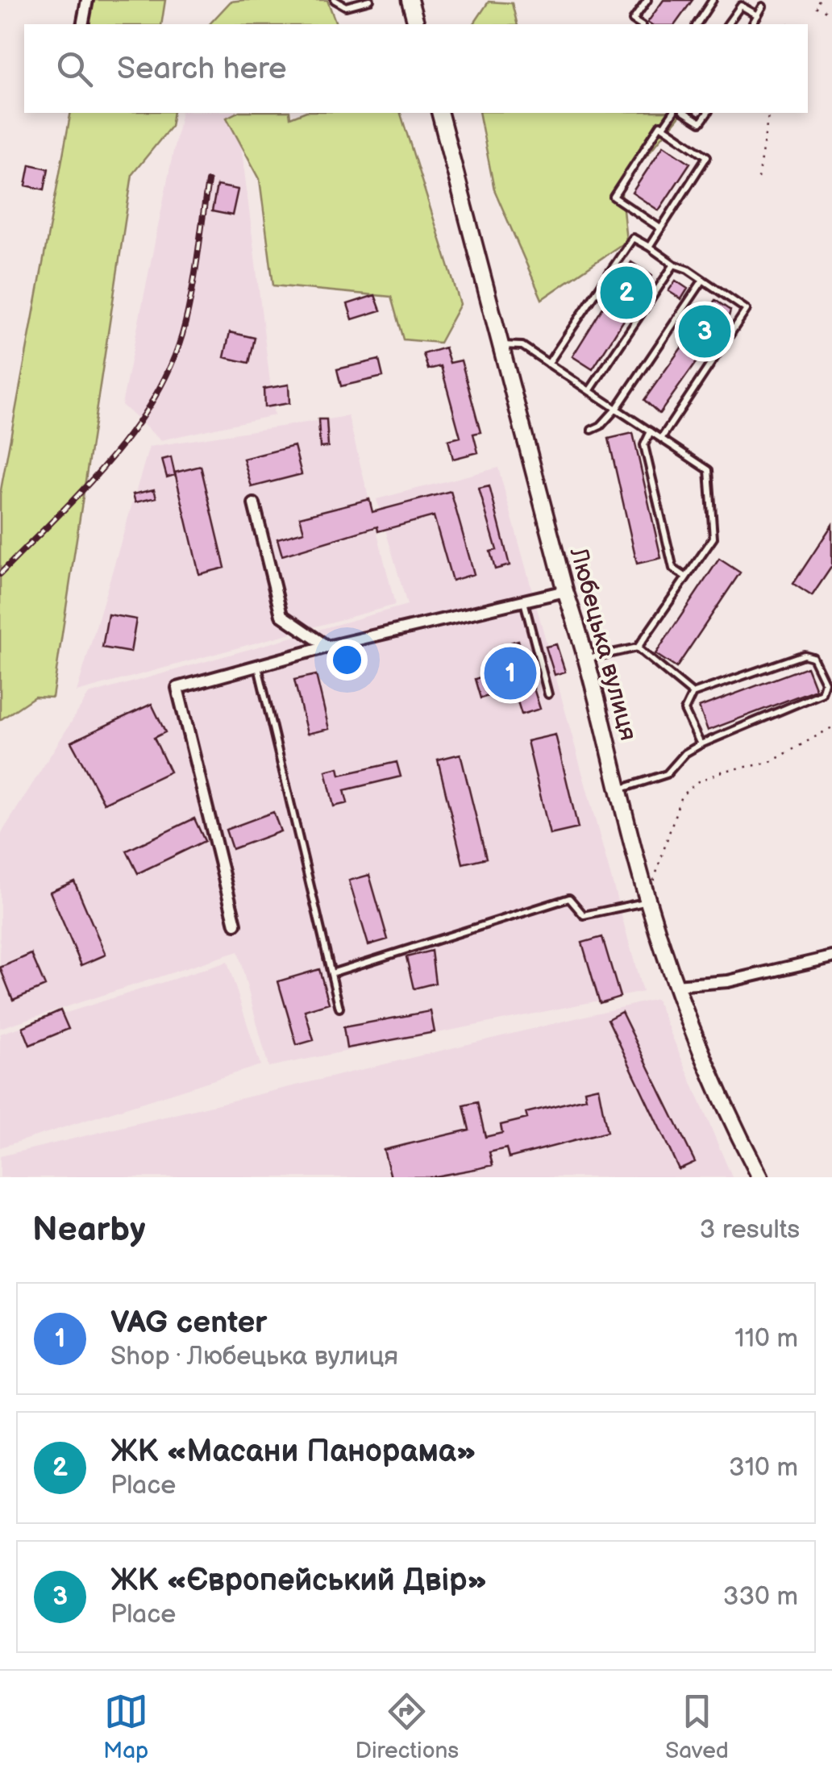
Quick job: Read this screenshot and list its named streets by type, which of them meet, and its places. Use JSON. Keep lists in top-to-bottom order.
{
  "streets": {
    "main road": ["Любецька вулиця"]
  },
  "page": {
    "search": "Search here",
    "pins": ["2", "3", "1"],
    "heading": ["Nearby", "3 results"],
    "list": [
      {
        "mark": "1",
        "name": "VAG center",
        "note": "Shop · Любецька вулиця",
        "value": "110 m"
      },
      {
        "mark": "2",
        "name": "ЖК «Масани Панорама»",
        "note": "Place",
        "value": "310 m"
      },
      {
        "mark": "3",
        "name": "ЖК «Європейський Двір»",
        "note": "Place",
        "value": "330 m"
      }
    ],
    "nav": ["Map", "Directions", "Saved"]
  }
}
